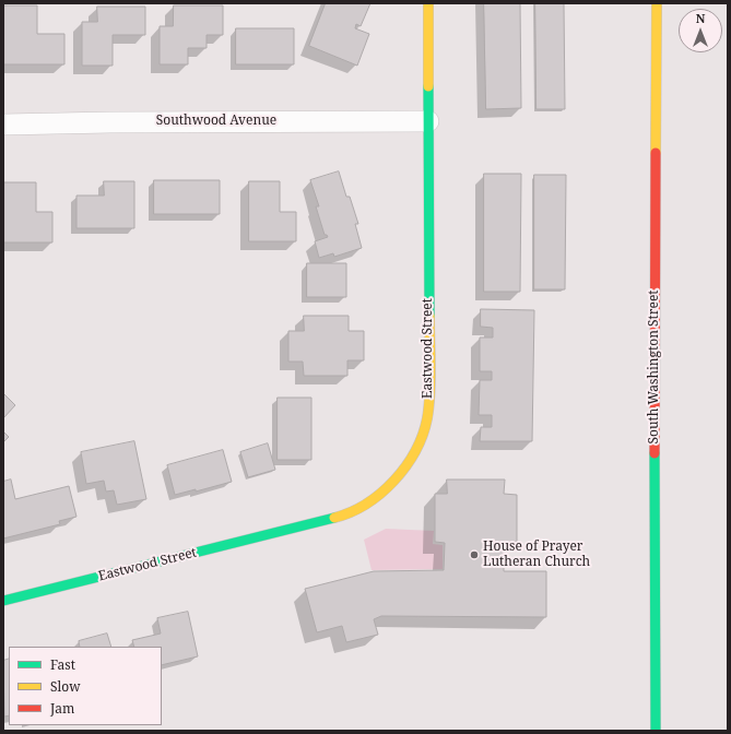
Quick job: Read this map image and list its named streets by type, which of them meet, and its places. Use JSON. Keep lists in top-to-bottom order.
{
  "streets": {
    "street": ["Southwood Avenue", "Eastwood Street", "South Washington Street"]
  },
  "crossings": [
    ["Southwood Avenue", "Eastwood Street"]
  ],
  "places": ["House of Prayer Lutheran Church"],
  "legend": ["Fast", "Slow", "Jam"],
  "north": "top"
}
